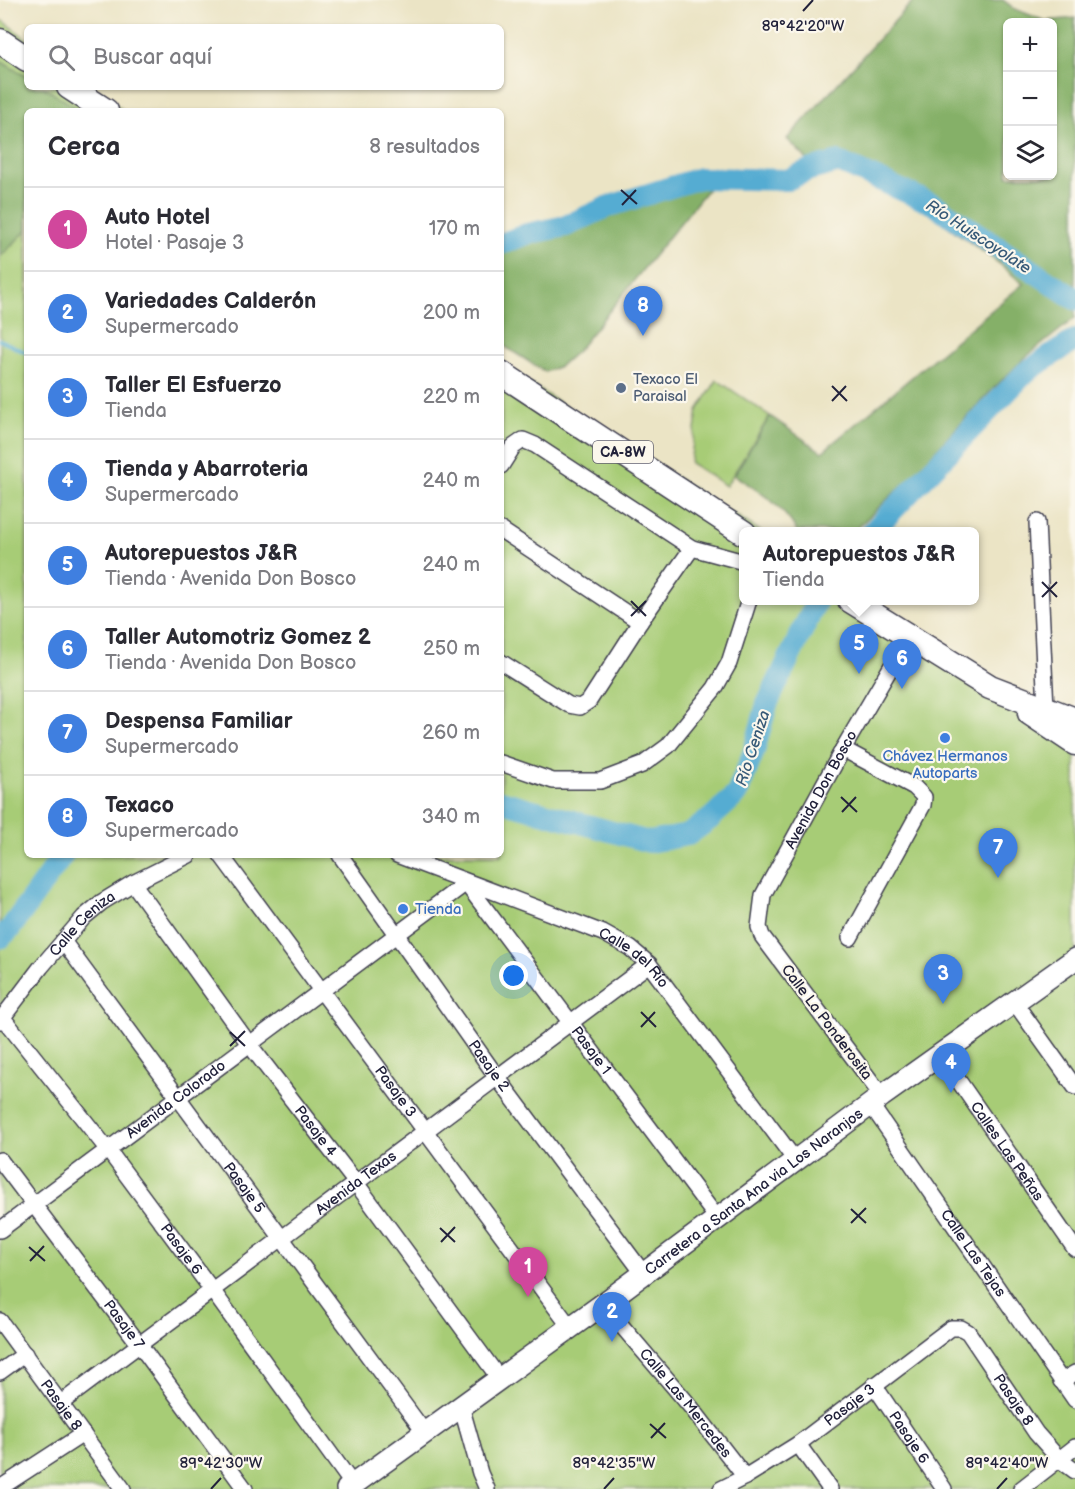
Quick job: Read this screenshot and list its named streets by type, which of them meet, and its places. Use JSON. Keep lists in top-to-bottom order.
{
  "streets": {
    "main road": ["CA-8W", "Carretera a Santa Ana via Los Naranjos"],
    "street": [
      "Avenida Don Bosco",
      "Calle Ceniza",
      "Calle del Río",
      "Calle La Ponderosita",
      "Pasaje 1",
      "Pasaje 2",
      "Pasaje 3",
      "Avenida Colorado",
      "Pasaje 4",
      "Calles Las Peñas",
      "Avenida Texas",
      "Pasaje 5",
      "Pasaje 6",
      "Calle Las Tejas",
      "Pasaje 7",
      "Pasaje 8",
      "Calle Las Mercedes"
    ]
  },
  "crossings": [
    ["Avenida Don Bosco", "Calle La Ponderosita"],
    ["Calle Ceniza", "Pasaje 4"],
    ["Calle Ceniza", "Pasaje 5"],
    ["Calle Ceniza", "Pasaje 6"],
    ["Calle del Río", "Pasaje 1"],
    ["Calle del Río", "Avenida Colorado"],
    ["Calle del Río", "Avenida Texas"],
    ["Calle del Río", "Carretera a Santa Ana via Los Naranjos"],
    ["Calle La Ponderosita", "Carretera a Santa Ana via Los Naranjos"],
    ["Calle La Ponderosita", "Calle Las Tejas"],
    ["Pasaje 1", "Avenida Colorado"],
    ["Pasaje 1", "Avenida Texas"],
    ["Pasaje 1", "Carretera a Santa Ana via Los Naranjos"],
    ["Pasaje 2", "Avenida Colorado"],
    ["Pasaje 2", "Avenida Texas"],
    ["Pasaje 2", "Carretera a Santa Ana via Los Naranjos"],
    ["Pasaje 3", "Avenida Colorado"],
    ["Pasaje 3", "Avenida Texas"],
    ["Pasaje 3", "Carretera a Santa Ana via Los Naranjos"],
    ["Pasaje 3", "Pasaje 6"],
    ["Pasaje 3", "Pasaje 8"],
    ["Pasaje 3", "Calle Las Mercedes"],
    ["Avenida Colorado", "Pasaje 4"],
    ["Avenida Colorado", "Pasaje 5"],
    ["Avenida Colorado", "Pasaje 6"],
    ["Avenida Colorado", "Pasaje 7"],
    ["Pasaje 4", "Avenida Texas"],
    ["Pasaje 4", "Carretera a Santa Ana via Los Naranjos"],
    ["Calles Las Peñas", "Carretera a Santa Ana via Los Naranjos"],
    ["Avenida Texas", "Pasaje 5"],
    ["Avenida Texas", "Pasaje 6"],
    ["Avenida Texas", "Pasaje 7"],
    ["Avenida Texas", "Pasaje 8"],
    ["Pasaje 5", "Carretera a Santa Ana via Los Naranjos"],
    ["Carretera a Santa Ana via Los Naranjos", "Pasaje 6"],
    ["Carretera a Santa Ana via Los Naranjos", "Calle Las Tejas"],
    ["Carretera a Santa Ana via Los Naranjos", "Calle Las Mercedes"]
  ],
  "water": ["Río Huiscoyolate", "Río Ceniza"],
  "places": ["Texaco El Paraisal", "Chávez Hermanos Autoparts", "Tienda"],
  "page": {
    "map_buttons": ["+", "−"],
    "search": "Buscar aquí",
    "heading": ["Cerca", "8 resultados"],
    "list": [
      {
        "mark": "1",
        "name": "Auto Hotel",
        "note": "Hotel · Pasaje 3",
        "value": "170 m"
      },
      {
        "mark": "2",
        "name": "Variedades Calderón",
        "note": "Supermercado",
        "value": "200 m"
      },
      {
        "mark": "3",
        "name": "Taller El Esfuerzo",
        "note": "Tienda",
        "value": "220 m"
      },
      {
        "mark": "4",
        "name": "Tienda y Abarroteria",
        "note": "Supermercado",
        "value": "240 m"
      },
      {
        "mark": "5",
        "name": "Autorepuestos J&R",
        "note": "Tienda · Avenida Don Bosco",
        "value": "240 m"
      },
      {
        "mark": "6",
        "name": "Taller Automotriz Gomez 2",
        "note": "Tienda · Avenida Don Bosco",
        "value": "250 m"
      },
      {
        "mark": "7",
        "name": "Despensa Familiar",
        "note": "Supermercado",
        "value": "260 m"
      },
      {
        "mark": "8",
        "name": "Texaco",
        "note": "Supermercado",
        "value": "340 m"
      }
    ],
    "pins": [
      "8",
      "5",
      "6",
      "7",
      "3",
      "4",
      "1",
      "2"
    ],
    "popup": ["Autorepuestos J&R", "Tienda"]
  },
  "coordinates": [
    "89°42'20\"W",
    "89°42'30\"W",
    "89°42'35\"W",
    "89°42'40\"W"
  ]
}
